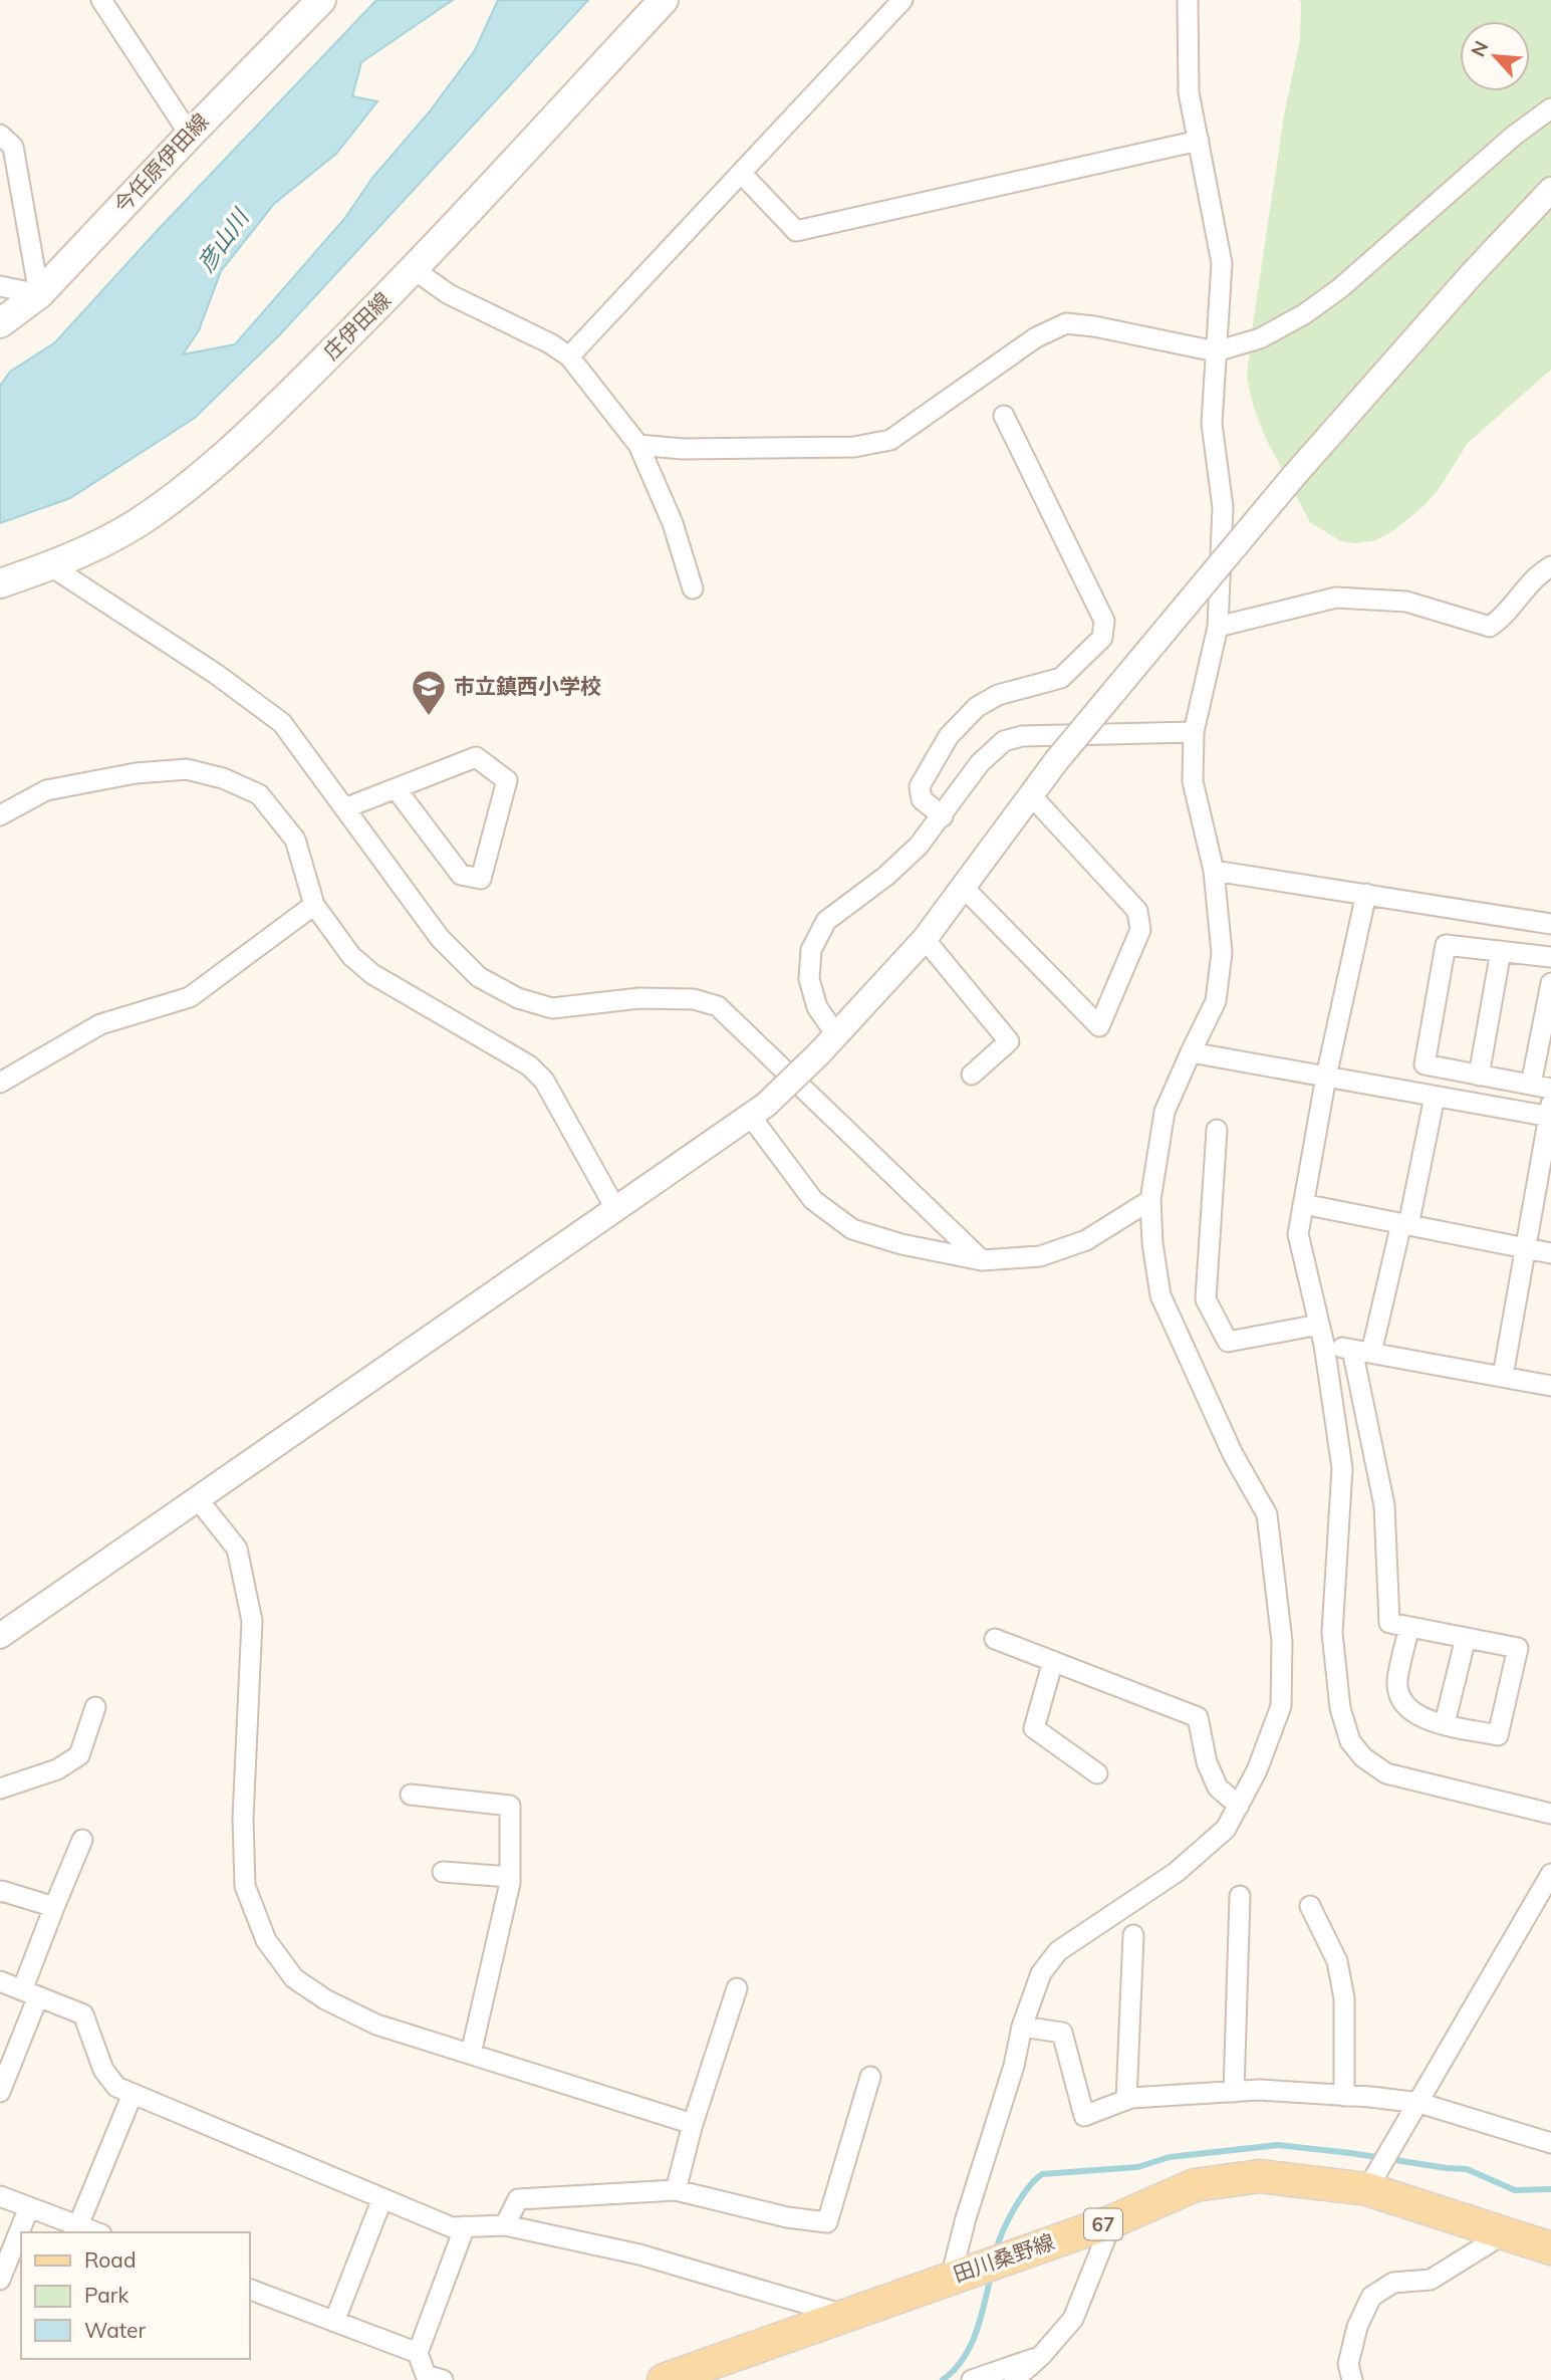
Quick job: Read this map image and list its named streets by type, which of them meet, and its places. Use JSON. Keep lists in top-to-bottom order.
{
  "streets": {
    "main road": [
      "今任原伊田線",
      "庄伊田線",
      "67",
      "田川桑野線"
    ]
  },
  "water": ["彦山川"],
  "places": {
    "school or university": ["市立鎮西小学校"]
  },
  "legend": ["Road", "Park", "Water"],
  "north": "top left"
}
